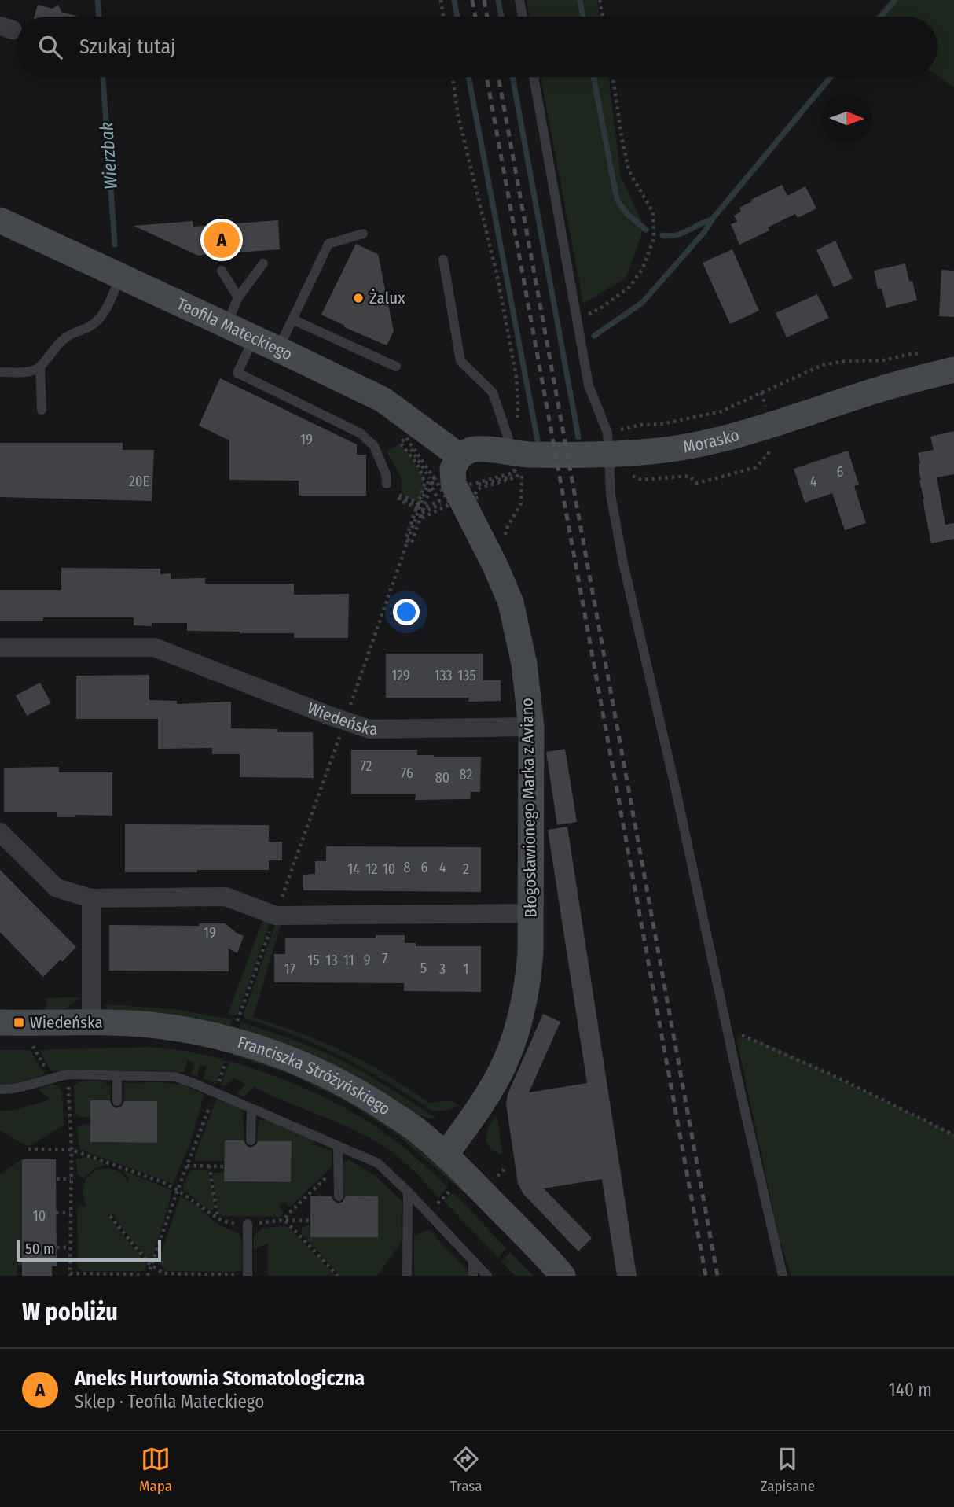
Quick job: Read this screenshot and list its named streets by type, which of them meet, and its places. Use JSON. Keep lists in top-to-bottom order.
{
  "streets": {
    "street": [
      "Teofila Mateckiego",
      "Morasko",
      "Wiedeńska",
      "Błogosławionego Marka z Aviano",
      "Franciszka Stróżyńskiego"
    ]
  },
  "crossings": [
    ["Teofila Mateckiego", "Morasko"],
    ["Teofila Mateckiego", "Błogosławionego Marka z Aviano"],
    ["Morasko", "Błogosławionego Marka z Aviano"],
    ["Wiedeńska", "Błogosławionego Marka z Aviano"],
    ["Błogosławionego Marka z Aviano", "Franciszka Stróżyńskiego"]
  ],
  "water": ["Wierzbak"],
  "places": {
    "other": ["Żalux"],
    "transit": ["Wiedeńska"]
  },
  "house_numbers": [
    "19",
    "6",
    "20E",
    "4",
    "129",
    "133",
    "135",
    "72",
    "76",
    "82",
    "80",
    "8",
    "6",
    "4",
    "14",
    "12",
    "10",
    "2",
    "19",
    "7",
    "15",
    "13",
    "11",
    "9",
    "5",
    "17",
    "3",
    "1",
    "10"
  ],
  "scale_bar": "50 m",
  "north": "right",
  "page": {
    "search": "Szukaj tutaj",
    "pins": "A",
    "scale": "50 m",
    "heading": "W pobliżu",
    "list": [
      {
        "mark": "A",
        "name": "Aneks Hurtownia Stomatologiczna",
        "note": "Sklep · Teofila Mateckiego",
        "value": "140 m"
      }
    ],
    "nav": ["Mapa", "Trasa", "Zapisane"]
  }
}
